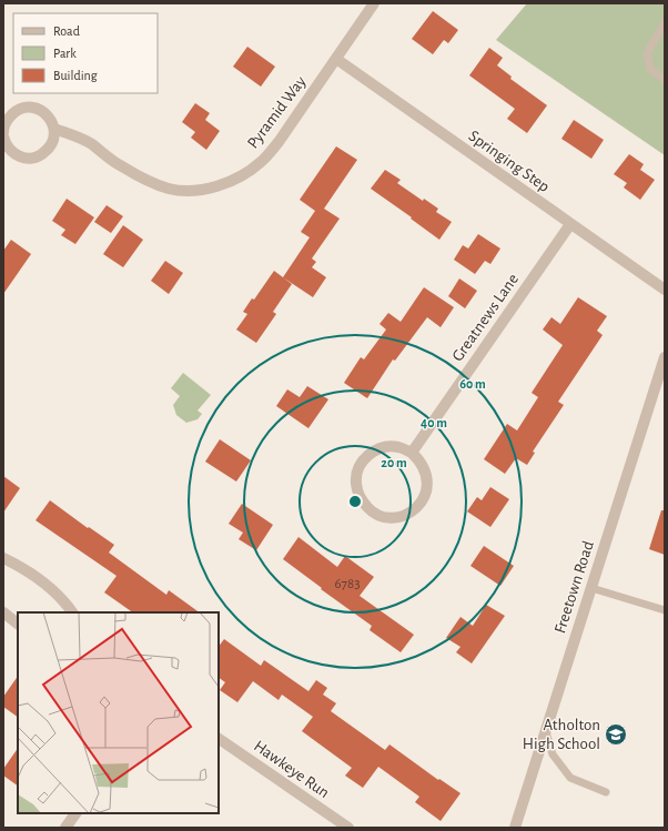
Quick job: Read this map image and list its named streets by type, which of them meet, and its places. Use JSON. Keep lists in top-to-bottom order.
{
  "streets": {
    "street": [
      "Pyramid Way",
      "Springing Step",
      "Greatnews Lane",
      "Freetown Road",
      "Hawkeye Run"
    ]
  },
  "crossings": [
    ["Pyramid Way", "Springing Step"],
    ["Springing Step", "Greatnews Lane"]
  ],
  "places": {
    "school or university": ["Atholton High School"]
  },
  "house_numbers": ["6783"],
  "legend": ["Road", "Park", "Building"],
  "rings": ["60 m", "40 m", "20 m"]
}
